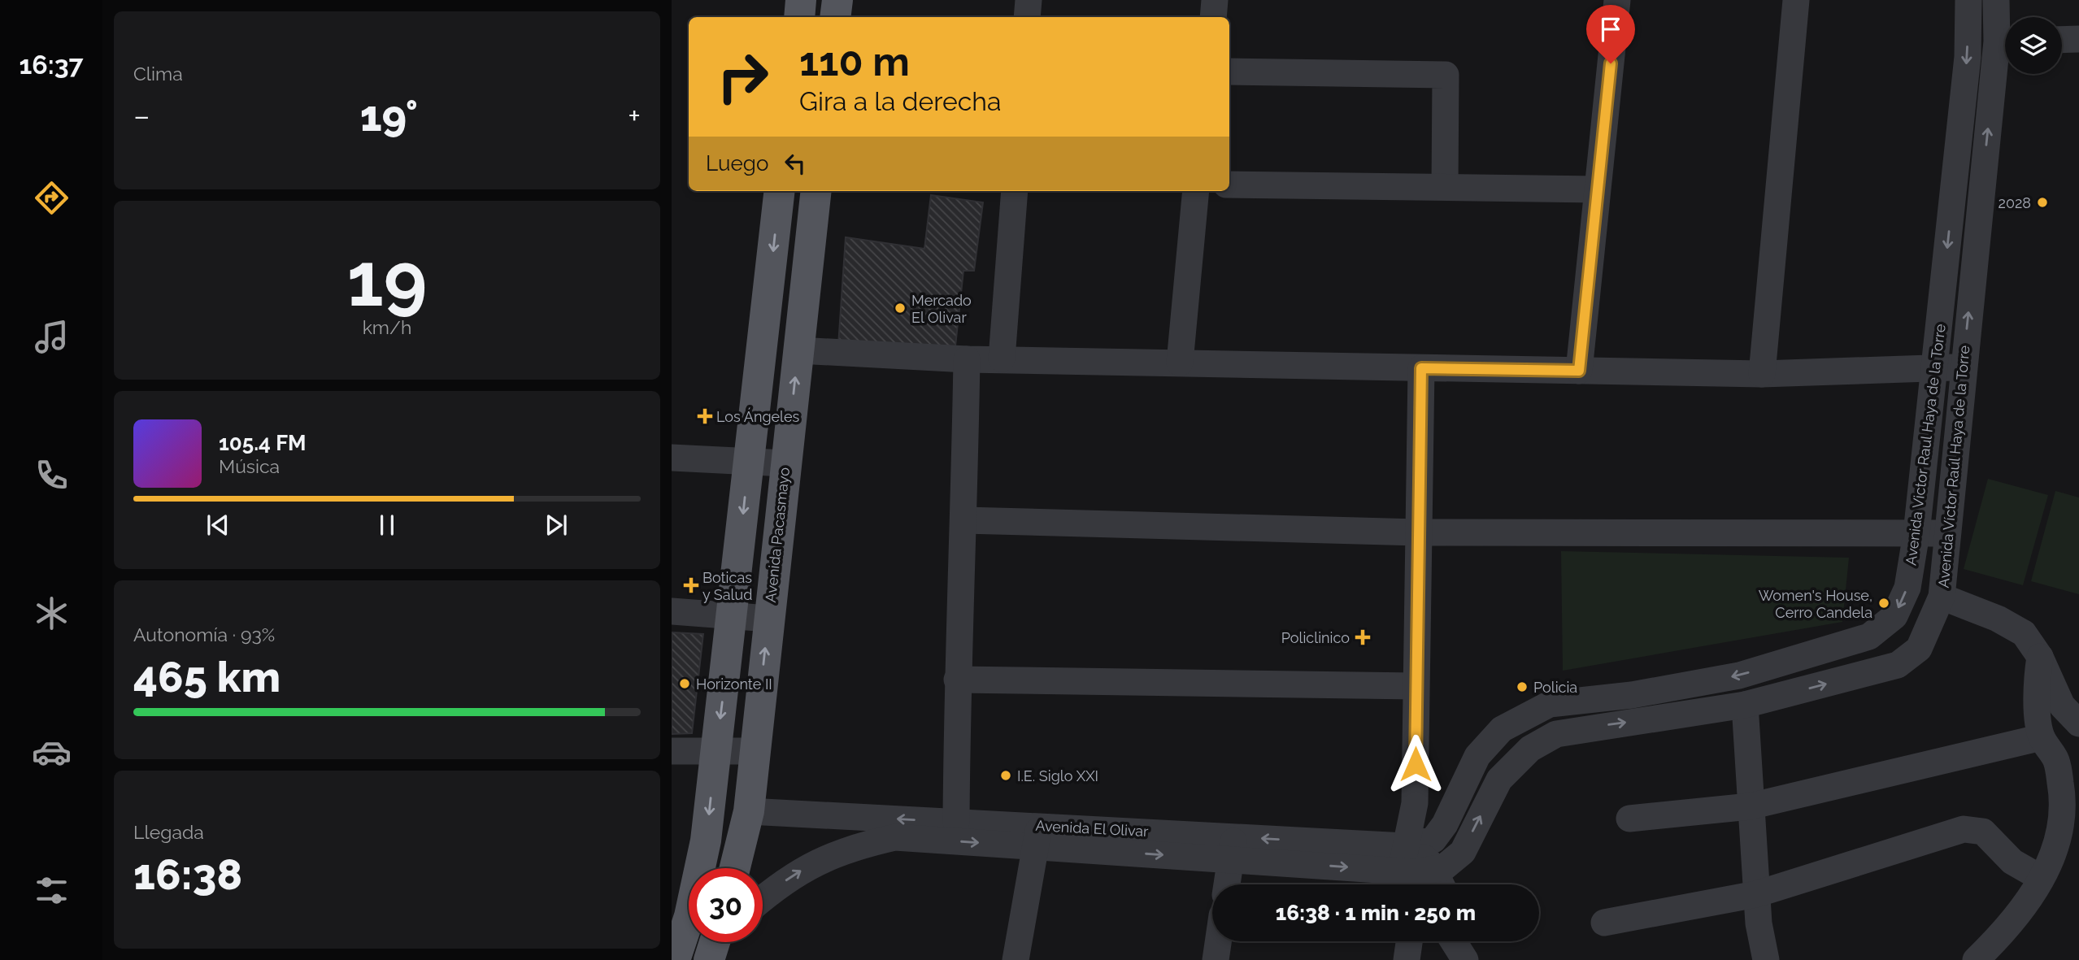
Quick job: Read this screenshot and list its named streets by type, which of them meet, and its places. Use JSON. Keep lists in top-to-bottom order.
{
  "streets": {
    "main road": ["Avenida Pacasmayo"],
    "street": ["Avenida Victor Raul Haya de la Torre", "Avenida Víctor Raúl Haya de la Torre", "Avenida El Olivar"]
  },
  "crossings": [
    ["Avenida Victor Raul Haya de la Torre", "Avenida El Olivar"],
    ["Avenida Pacasmayo", "Avenida El Olivar"]
  ],
  "one_way": ["Avenida Victor Raul Haya de la Torre", "Avenida Víctor Raúl Haya de la Torre"],
  "places": {
    "other": [
      "2028",
      "Mercado El Olivar",
      "Women's House, Cerro Candela",
      "Horizonte II",
      "Policia",
      "I.E. Siglo XXI"
    ],
    "health": ["Los Ángeles", "Boticas y Salud", "Policlinico"]
  },
  "page": {
    "tabs": "16:37",
    "tile": [
      "Clima",
      ["19", "km/h"],
      ["Autonomía · 93%", "465 km"],
      ["Llegada", "16:38"]
    ],
    "turn": ["110 m", "Gira a la derecha"],
    "heat": ["−", "19°", "+"],
    "then": "Luego",
    "song": ["105.4 FM", "Música"],
    "limit": "30",
    "trip": "16:38 · 1 min · 250 m"
  }
}
